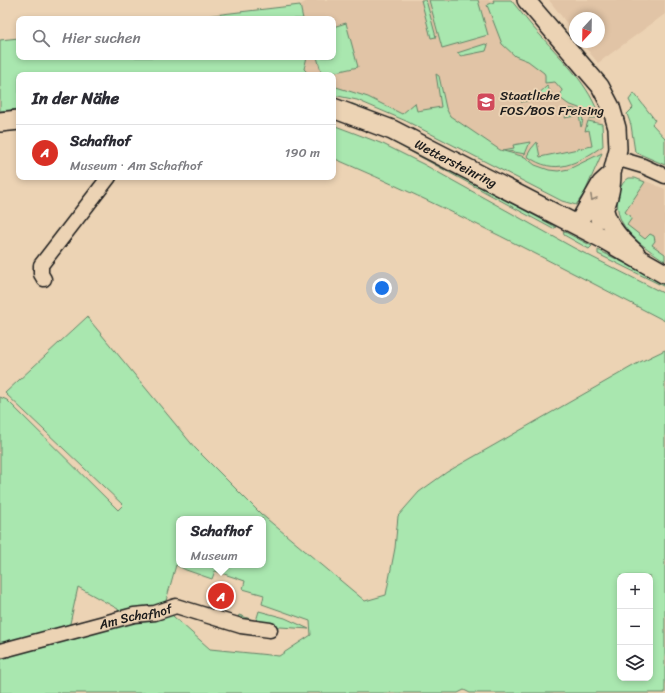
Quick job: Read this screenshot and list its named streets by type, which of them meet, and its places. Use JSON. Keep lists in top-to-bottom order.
{
  "streets": {
    "main road": ["Wettersteinring"],
    "street": ["Am Schafhof"]
  },
  "places": {
    "school or university": ["Staatliche FOS/BOS Freising"]
  },
  "north": "bottom",
  "page": {
    "search": "Hier suchen",
    "heading": "In der Nähe",
    "list": [
      {
        "mark": "A",
        "name": "Schafhof",
        "note": "Museum · Am Schafhof",
        "value": "190 m"
      }
    ],
    "popup": ["Schafhof", "Museum"],
    "map_buttons": ["+", "−"],
    "pins": "A"
  }
}
